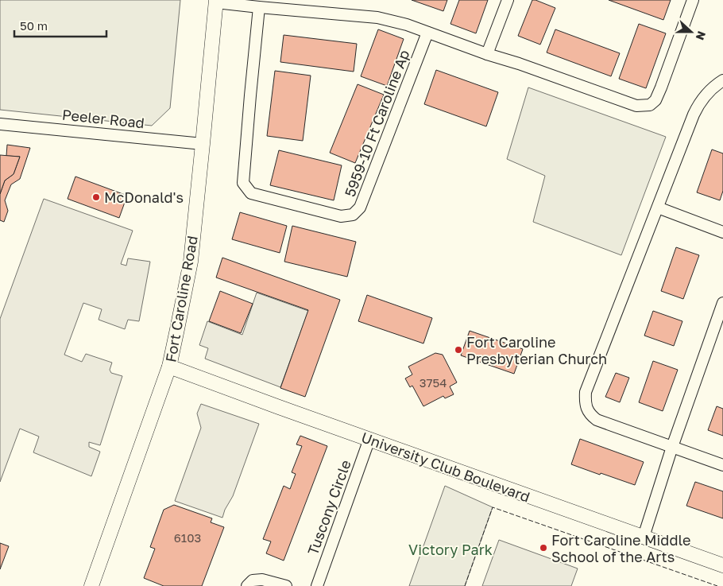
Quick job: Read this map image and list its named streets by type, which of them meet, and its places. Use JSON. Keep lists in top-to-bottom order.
{
  "streets": {
    "street": [
      "Peeler Road",
      "5959-10 Ft Caroline Ap",
      "Fort Caroline Road",
      "University Club Boulevard",
      "Tuscony Circle"
    ]
  },
  "crossings": [
    ["Peeler Road", "Fort Caroline Road"],
    ["Fort Caroline Road", "University Club Boulevard"],
    ["University Club Boulevard", "Tuscony Circle"]
  ],
  "parks": ["Victory Park"],
  "places": ["McDonald's", "Fort Caroline Presbyterian Church", "Fort Caroline Middle School of the Arts"],
  "house_numbers": ["3754", "6103"],
  "scale_bar": "50 m",
  "north": "right"
}
